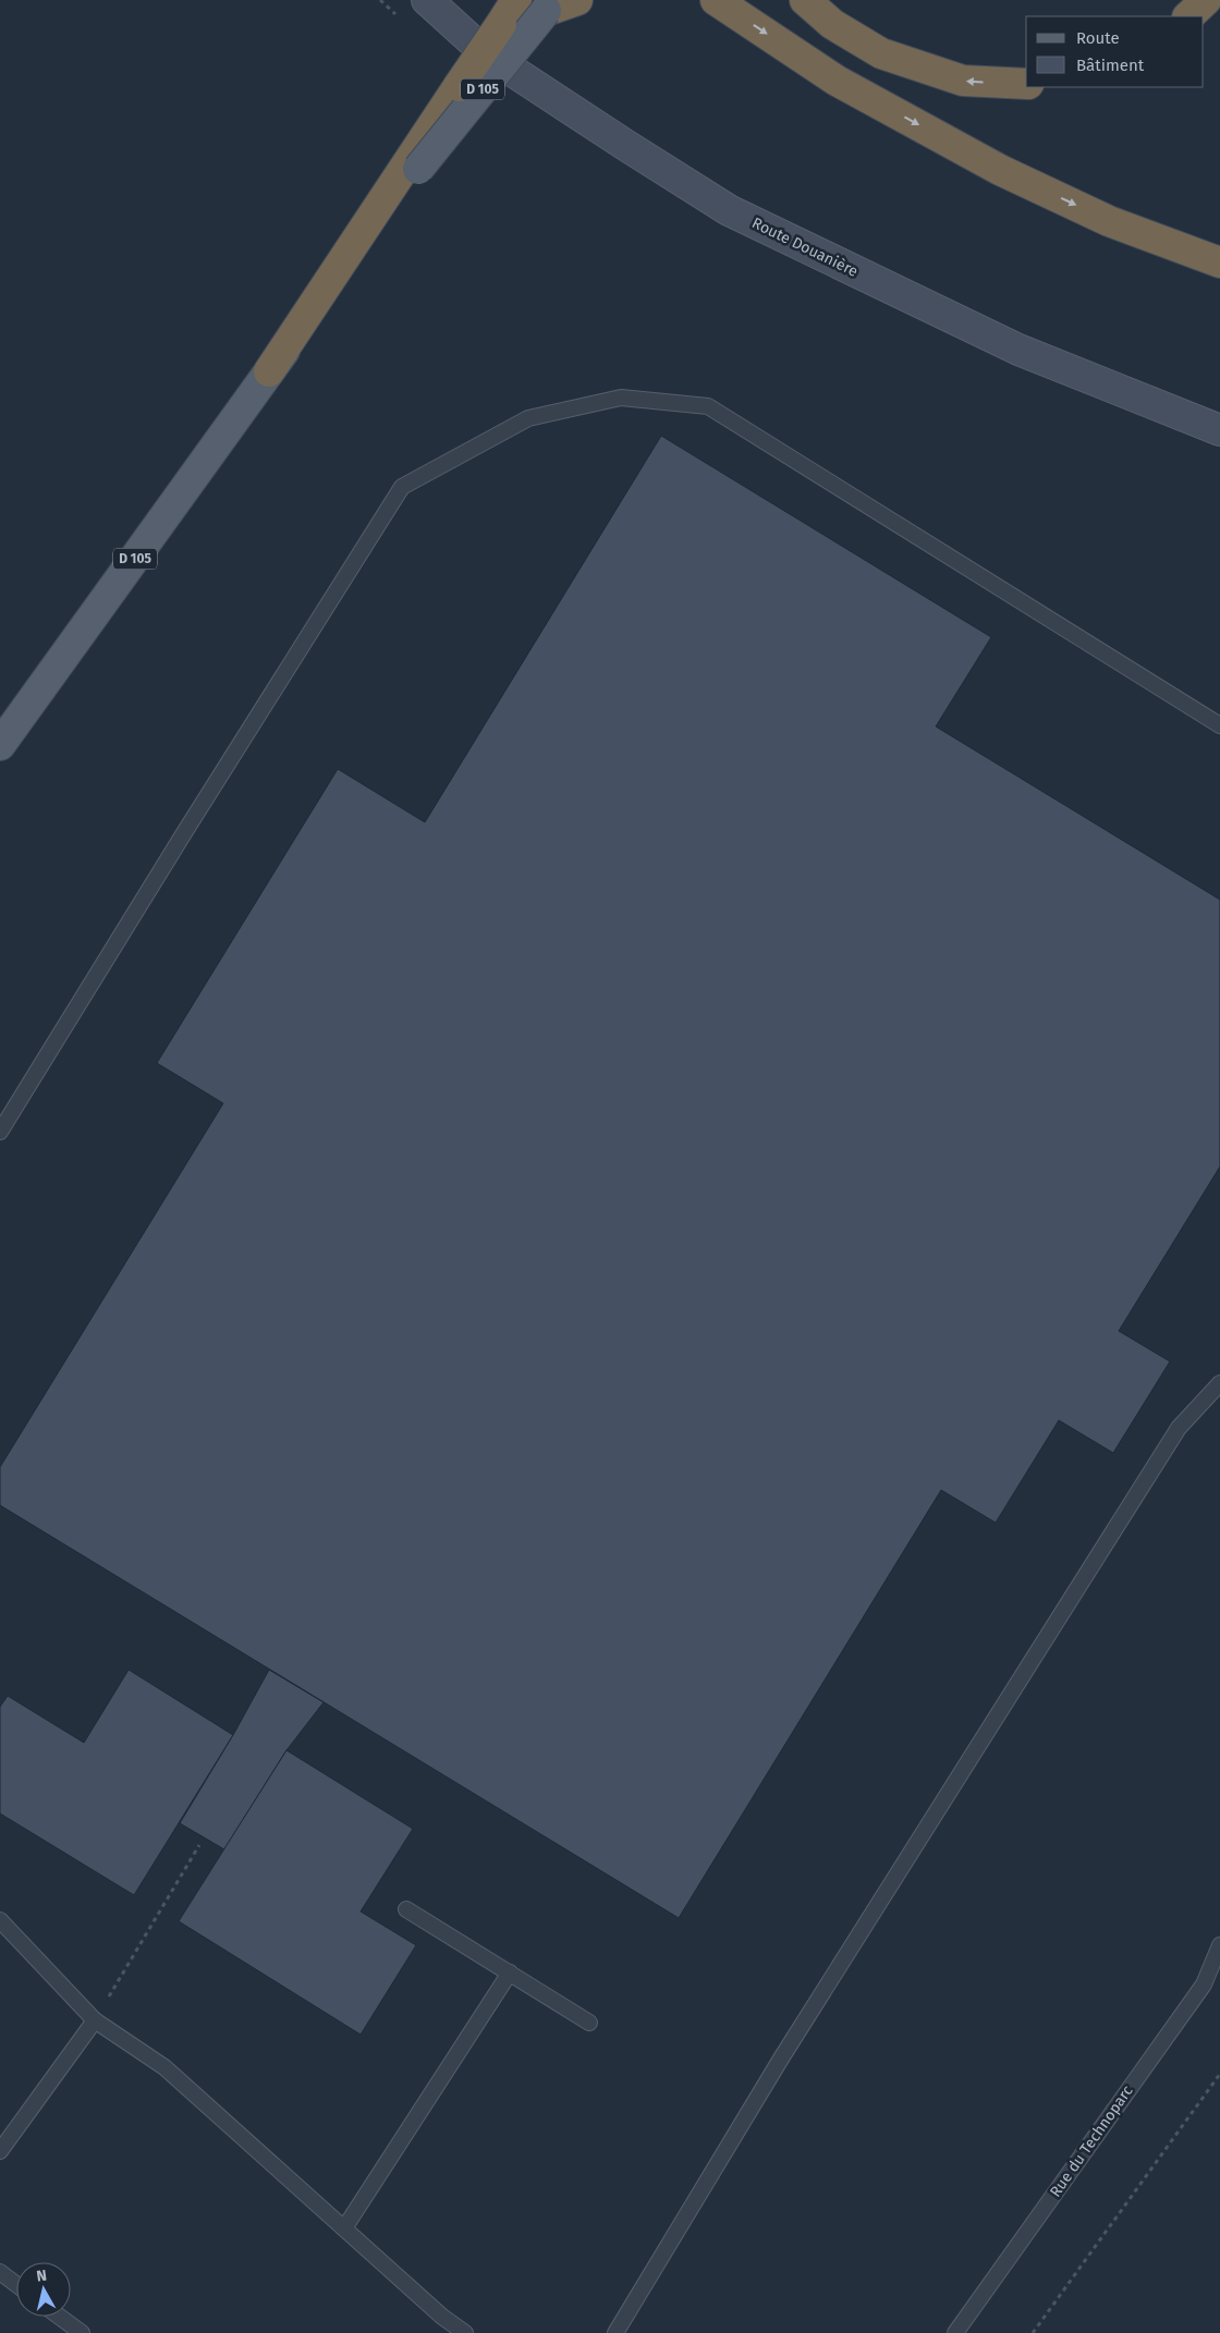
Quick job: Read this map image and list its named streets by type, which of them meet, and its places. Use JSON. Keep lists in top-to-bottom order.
{
  "streets": {
    "main road": ["D 105", "Route Douanière"],
    "lane": ["Rue du Technoparc"]
  },
  "legend": ["Route", "Bâtiment"],
  "north": "top"
}
